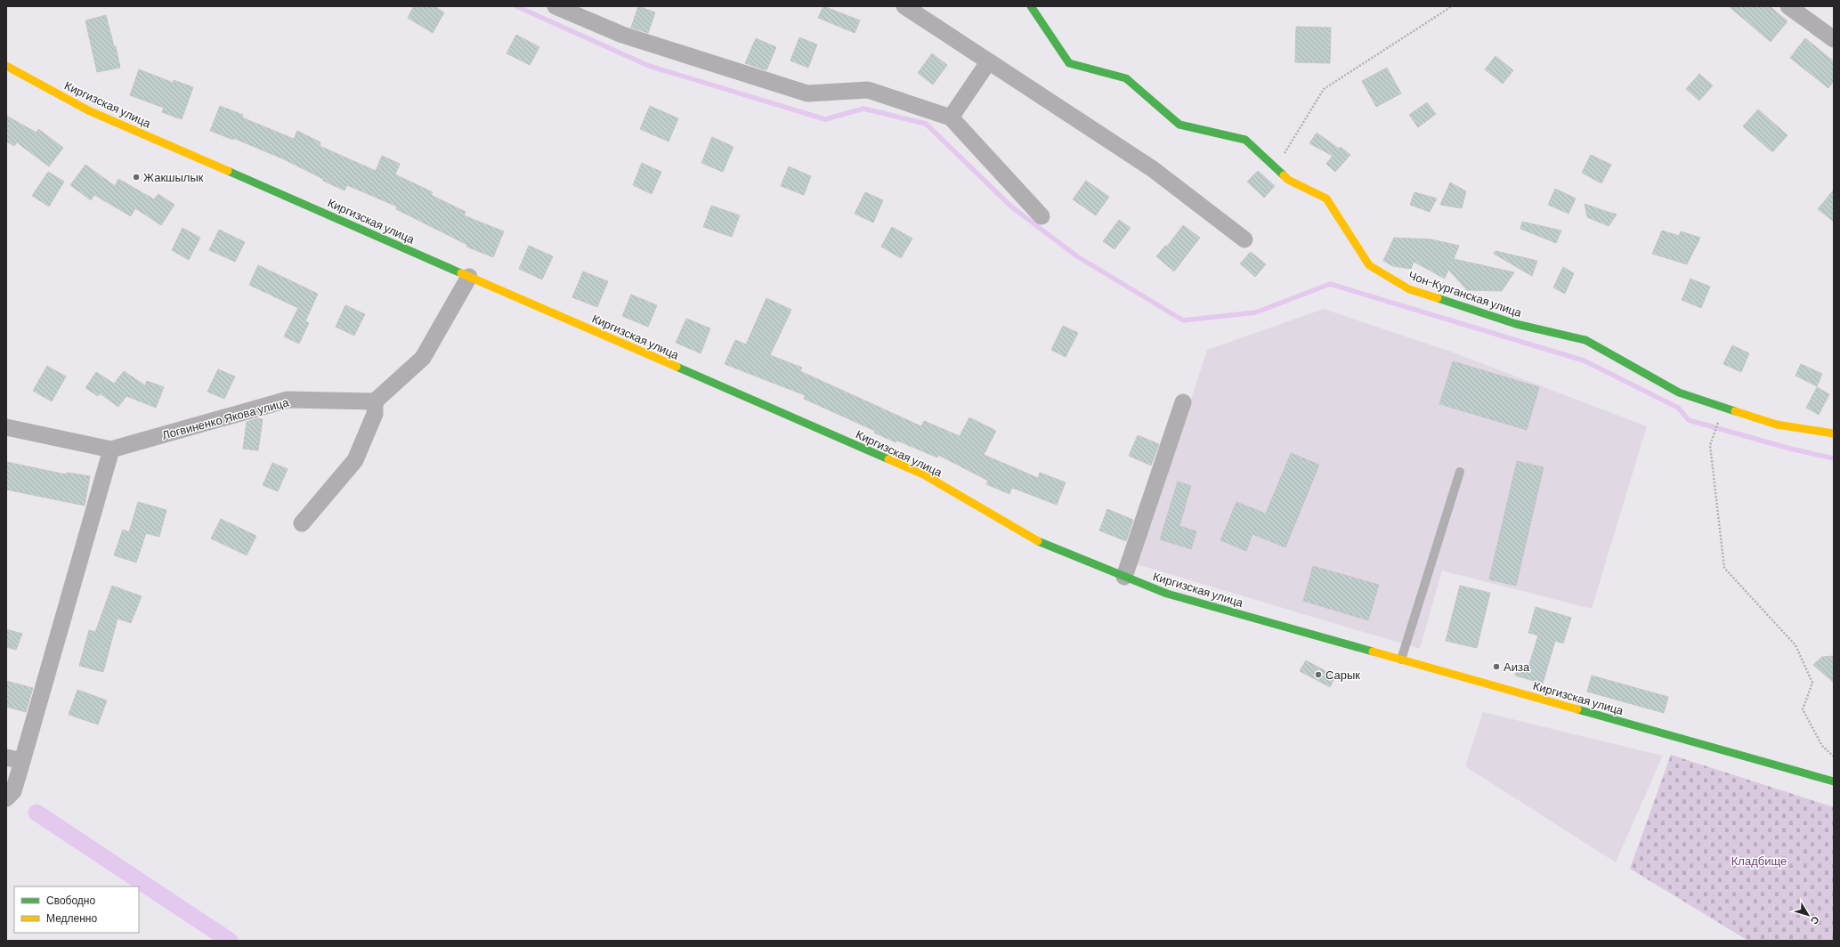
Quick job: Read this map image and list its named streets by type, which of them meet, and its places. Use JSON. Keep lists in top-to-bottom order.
{
  "streets": {
    "main road": ["Киргизская улица", "Чон-Курганская улица"],
    "street": ["Логвиненко Якова улица"]
  },
  "parks": ["Кладбище"],
  "places": ["Жакшылык", "Аиза", "Сарык"],
  "legend": ["Свободно", "Медленно"],
  "north": "bottom right"
}
